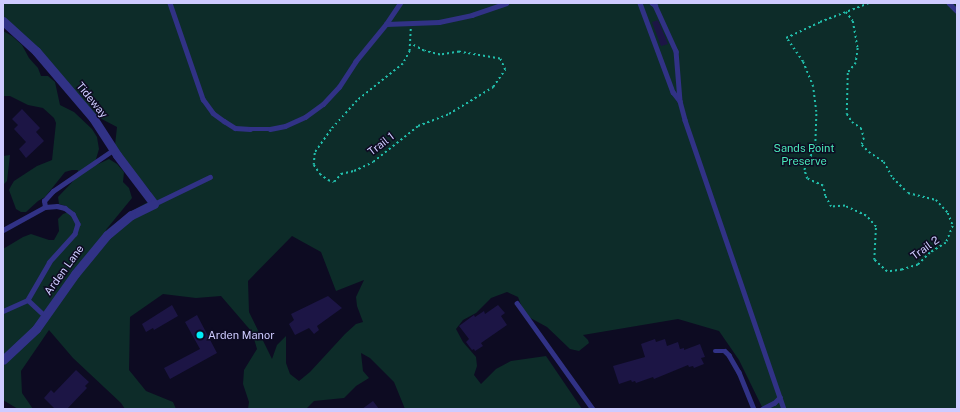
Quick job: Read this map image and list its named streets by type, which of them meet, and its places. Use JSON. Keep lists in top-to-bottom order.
{
  "streets": {
    "street": ["Tideway", "Arden Lane"],
    "path": ["Trail 1", "Trail 2"]
  },
  "crossings": [
    ["Tideway", "Arden Lane"]
  ],
  "parks": ["Sands Point Preserve"],
  "places": ["Arden Manor"]
}
